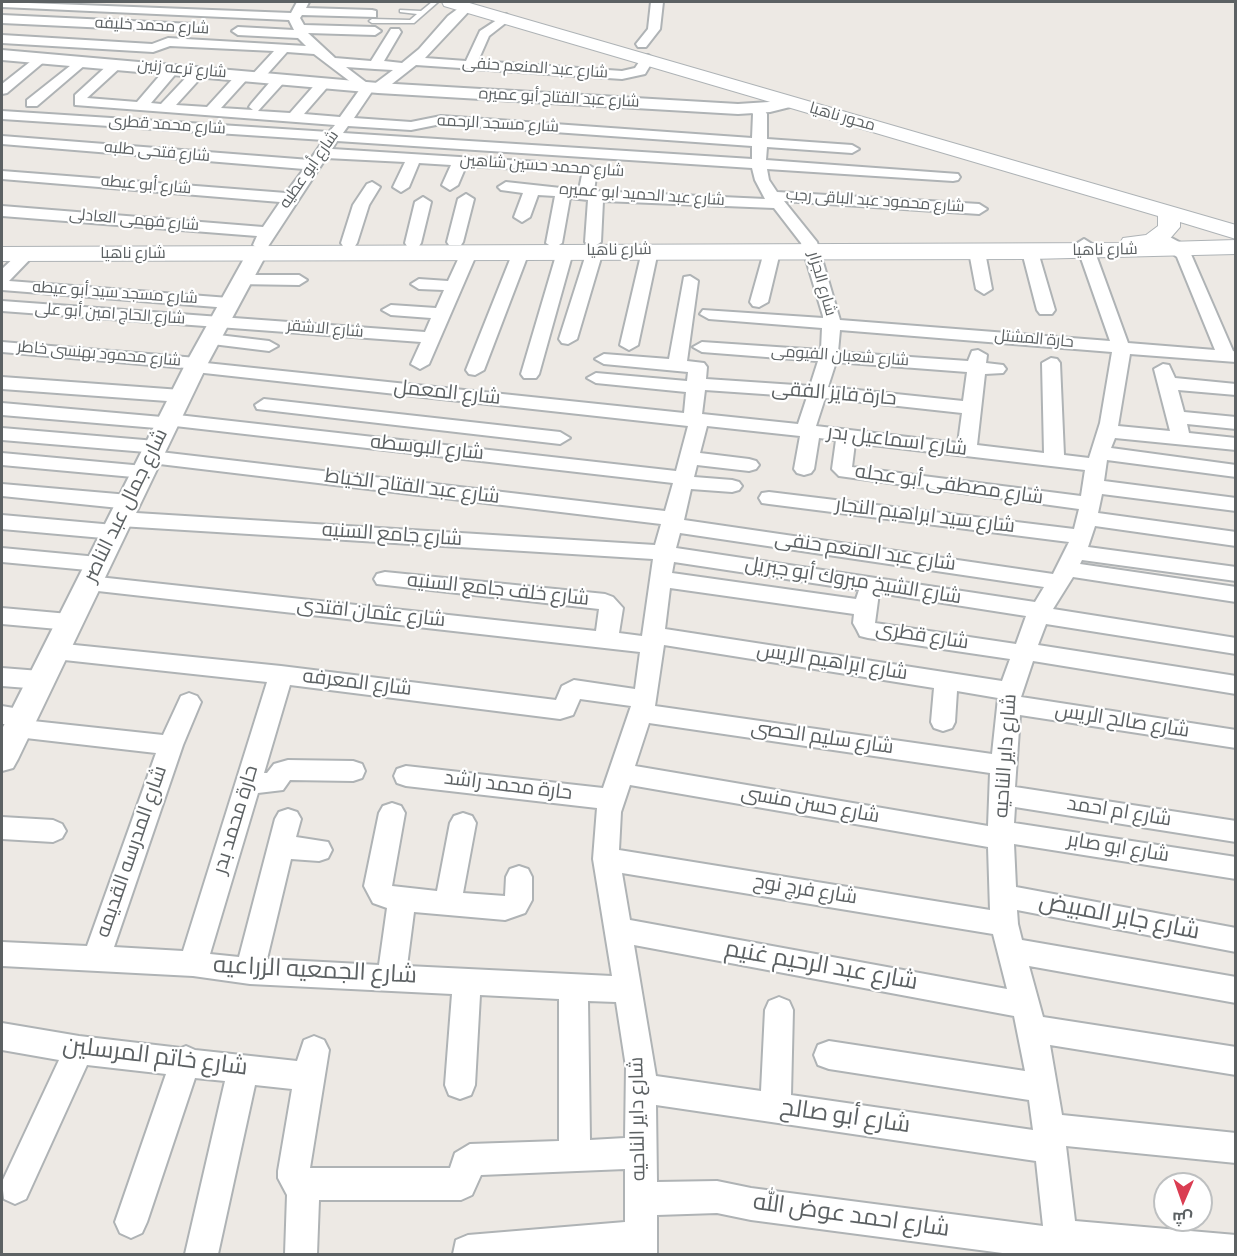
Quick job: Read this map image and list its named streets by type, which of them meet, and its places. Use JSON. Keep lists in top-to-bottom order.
{
  "streets": {
    "main road": ["محور ناهيا", "شارع ناهيا"],
    "street": [
      "شارع محمد خليفه",
      "شارع عبد المنعم حنفى",
      "شارع ترعه زنين",
      "شارع عبد الفتاح أبو عميره",
      "شارع مسجد الرحمه",
      "شارع محمد قطرى",
      "شارع فتحى طلبه",
      "شارع محمد حسين شاهين",
      "شارع أبو عطيه",
      "شارع أبو عيطه",
      "شارع عبد الحميد ابو عميره",
      "شارع محمود عبد الباقى رجب",
      "شارع فهمى العادلى",
      "شارع الجزار",
      "شارع مسجد سيد أبو عيطه",
      "شارع الحاج امين أبو على",
      "شارع الاشقر",
      "حارة المشتل",
      "شارع محمود بهنسى خاطر",
      "شارع شعبان الفيومى",
      "شارع المعمل",
      "حارة فايز الفقى",
      "شارع اسماعيل بدر",
      "شارع البوسطه",
      "شارع مصطفى أبو عجله",
      "شارع عبد الفتاح الخياط",
      "شارع جمال عبد الناصر",
      "شارع سيد ابراهيم النجار",
      "شارع جامع السنيه",
      "شارع الشيخ مبروك أبو جبريل",
      "شارع خلف جامع السنيه",
      "شارع عثمان افتدى",
      "شارع قطرى",
      "شارع ابراهيم الريس",
      "شارع المعرفه",
      "شارع صالح الريس",
      "شارع سليم الحصى",
      "شارع داير الناحيه",
      "حارة محمد راشد",
      "شارع حسن منسى",
      "شارع ام احمد",
      "حارة محمد بدر",
      "شارع ابو صابر",
      "شارع المدرسه القديمه",
      "شارع فرج نوح",
      "شارع جابر المبيض",
      "شارع عبد الرحيم غنيم",
      "شارع الجمعيه الزراعيه",
      "شارع خاتم المرسلين",
      "شارع أبو صالح",
      "شارع احمد عوض الله"
    ]
  },
  "crossings": [
    ["شارع عبد المنعم حنفى", "محور ناهيا"],
    ["شارع عبد المنعم حنفى", "شارع أبو عطيه"],
    ["شارع عبد المنعم حنفى", "شارع اسماعيل بدر"],
    ["شارع عبد المنعم حنفى", "شارع مصطفى أبو عجله"],
    ["شارع عبد المنعم حنفى", "شارع عبد الفتاح الخياط"],
    ["شارع عبد المنعم حنفى", "شارع سيد ابراهيم النجار"],
    ["شارع عبد المنعم حنفى", "شارع داير الناحيه"],
    ["شارع ترعه زنين", "شارع عبد الفتاح أبو عميره"],
    ["شارع ترعه زنين", "شارع مسجد الرحمه"],
    ["شارع ترعه زنين", "شارع أبو عطيه"],
    ["شارع عبد الفتاح أبو عميره", "محور ناهيا"],
    ["شارع عبد الفتاح أبو عميره", "شارع أبو عطيه"],
    ["محور ناهيا", "شارع أبو عطيه"],
    ["محور ناهيا", "شارع ناهيا"],
    ["شارع مسجد الرحمه", "شارع محمد قطرى"],
    ["شارع مسجد الرحمه", "شارع أبو عطيه"],
    ["شارع محمد قطرى", "شارع أبو عطيه"],
    ["شارع فتحى طلبه", "شارع محمد حسين شاهين"],
    ["شارع فتحى طلبه", "شارع أبو عطيه"],
    ["شارع محمد حسين شاهين", "شارع أبو عطيه"],
    ["شارع أبو عطيه", "شارع أبو عيطه"],
    ["شارع أبو عطيه", "شارع فهمى العادلى"],
    ["شارع أبو عطيه", "شارع ناهيا"],
    ["شارع أبو عطيه", "شارع جمال عبد الناصر"],
    ["شارع عبد الحميد ابو عميره", "شارع محمود عبد الباقى رجب"],
    ["شارع فهمى العادلى", "شارع ناهيا"],
    ["شارع فهمى العادلى", "شارع جمال عبد الناصر"],
    ["شارع ناهيا", "شارع الجزار"],
    ["شارع ناهيا", "شارع جمال عبد الناصر"],
    ["شارع ناهيا", "شارع داير الناحيه"],
    ["شارع الجزار", "حارة المشتل"],
    ["شارع الجزار", "شارع شعبان الفيومى"],
    ["شارع الجزار", "حارة فايز الفقى"],
    ["شارع الجزار", "شارع اسماعيل بدر"],
    ["شارع مسجد سيد أبو عيطه", "شارع الحاج امين أبو على"],
    ["شارع مسجد سيد أبو عيطه", "شارع الاشقر"],
    ["شارع مسجد سيد أبو عيطه", "شارع جمال عبد الناصر"],
    ["شارع الحاج امين أبو على", "شارع الاشقر"],
    ["شارع الحاج امين أبو على", "شارع جمال عبد الناصر"],
    ["شارع الاشقر", "شارع جمال عبد الناصر"],
    ["حارة المشتل", "شارع داير الناحيه"],
    ["شارع محمود بهنسى خاطر", "شارع المعمل"],
    ["شارع محمود بهنسى خاطر", "شارع جمال عبد الناصر"],
    ["شارع المعمل", "شارع اسماعيل بدر"],
    ["شارع المعمل", "شارع جمال عبد الناصر"],
    ["شارع المعمل", "شارع داير الناحيه"],
    ["حارة فايز الفقى", "شارع داير الناحيه"],
    ["شارع اسماعيل بدر", "شارع مصطفى أبو عجله"],
    ["شارع اسماعيل بدر", "شارع سيد ابراهيم النجار"],
    ["شارع اسماعيل بدر", "شارع داير الناحيه"],
    ["شارع البوسطه", "شارع جمال عبد الناصر"],
    ["شارع البوسطه", "شارع داير الناحيه"],
    ["شارع مصطفى أبو عجله", "شارع سيد ابراهيم النجار"],
    ["شارع مصطفى أبو عجله", "شارع داير الناحيه"],
    ["شارع عبد الفتاح الخياط", "شارع جمال عبد الناصر"],
    ["شارع عبد الفتاح الخياط", "شارع داير الناحيه"],
    ["شارع جمال عبد الناصر", "شارع جامع السنيه"],
    ["شارع جمال عبد الناصر", "شارع عثمان افتدى"],
    ["شارع جمال عبد الناصر", "شارع المعرفه"],
    ["شارع جمال عبد الناصر", "شارع المدرسه القديمه"],
    ["شارع سيد ابراهيم النجار", "شارع داير الناحيه"],
    ["شارع جامع السنيه", "شارع الشيخ مبروك أبو جبريل"],
    ["شارع جامع السنيه", "شارع داير الناحيه"],
    ["شارع الشيخ مبروك أبو جبريل", "شارع قطرى"],
    ["شارع الشيخ مبروك أبو جبريل", "شارع داير الناحيه"],
    ["شارع خلف جامع السنيه", "شارع عثمان افتدى"],
    ["شارع عثمان افتدى", "شارع ابراهيم الريس"],
    ["شارع عثمان افتدى", "شارع داير الناحيه"],
    ["شارع قطرى", "شارع داير الناحيه"],
    ["شارع ابراهيم الريس", "شارع صالح الريس"],
    ["شارع ابراهيم الريس", "شارع داير الناحيه"],
    ["شارع المعرفه", "شارع سليم الحصى"],
    ["شارع المعرفه", "شارع داير الناحيه"],
    ["شارع المعرفه", "حارة محمد بدر"],
    ["شارع صالح الريس", "شارع داير الناحيه"],
    ["شارع سليم الحصى", "شارع داير الناحيه"],
    ["شارع داير الناحيه", "حارة محمد راشد"],
    ["شارع داير الناحيه", "شارع حسن منسى"],
    ["شارع داير الناحيه", "شارع ام احمد"],
    ["شارع داير الناحيه", "شارع ابو صابر"],
    ["شارع داير الناحيه", "شارع فرج نوح"],
    ["شارع داير الناحيه", "شارع جابر المبيض"],
    ["شارع داير الناحيه", "شارع عبد الرحيم غنيم"],
    ["شارع داير الناحيه", "شارع الجمعيه الزراعيه"],
    ["شارع داير الناحيه", "شارع أبو صالح"],
    ["شارع داير الناحيه", "شارع احمد عوض الله"],
    ["شارع حسن منسى", "شارع ابو صابر"],
    ["حارة محمد بدر", "شارع الجمعيه الزراعيه"],
    ["شارع المدرسه القديمه", "شارع الجمعيه الزراعيه"]
  ],
  "north": "bottom"
}
